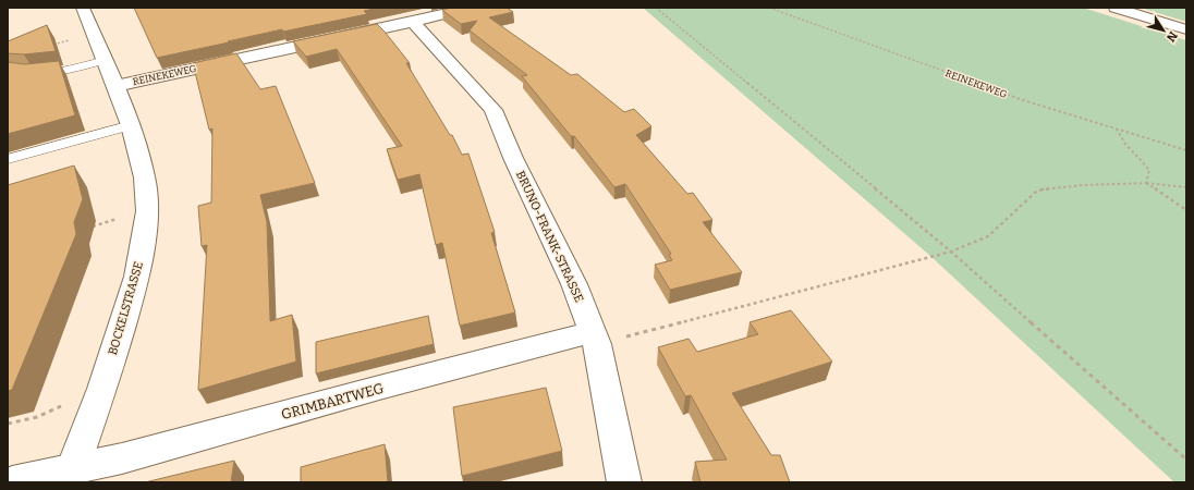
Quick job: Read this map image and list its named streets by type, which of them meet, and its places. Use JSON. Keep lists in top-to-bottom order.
{
  "streets": {
    "street": [
      "REINEKEWEG",
      "BRUNO-FRANK-STRASSE",
      "BOCKELSTRASSE",
      "GRIMBARTWEG"
    ]
  },
  "crossings": [
    ["REINEKEWEG", "BRUNO-FRANK-STRASSE"],
    ["REINEKEWEG", "BOCKELSTRASSE"],
    ["BRUNO-FRANK-STRASSE", "GRIMBARTWEG"],
    ["BOCKELSTRASSE", "GRIMBARTWEG"]
  ],
  "north": "bottom right"
}
